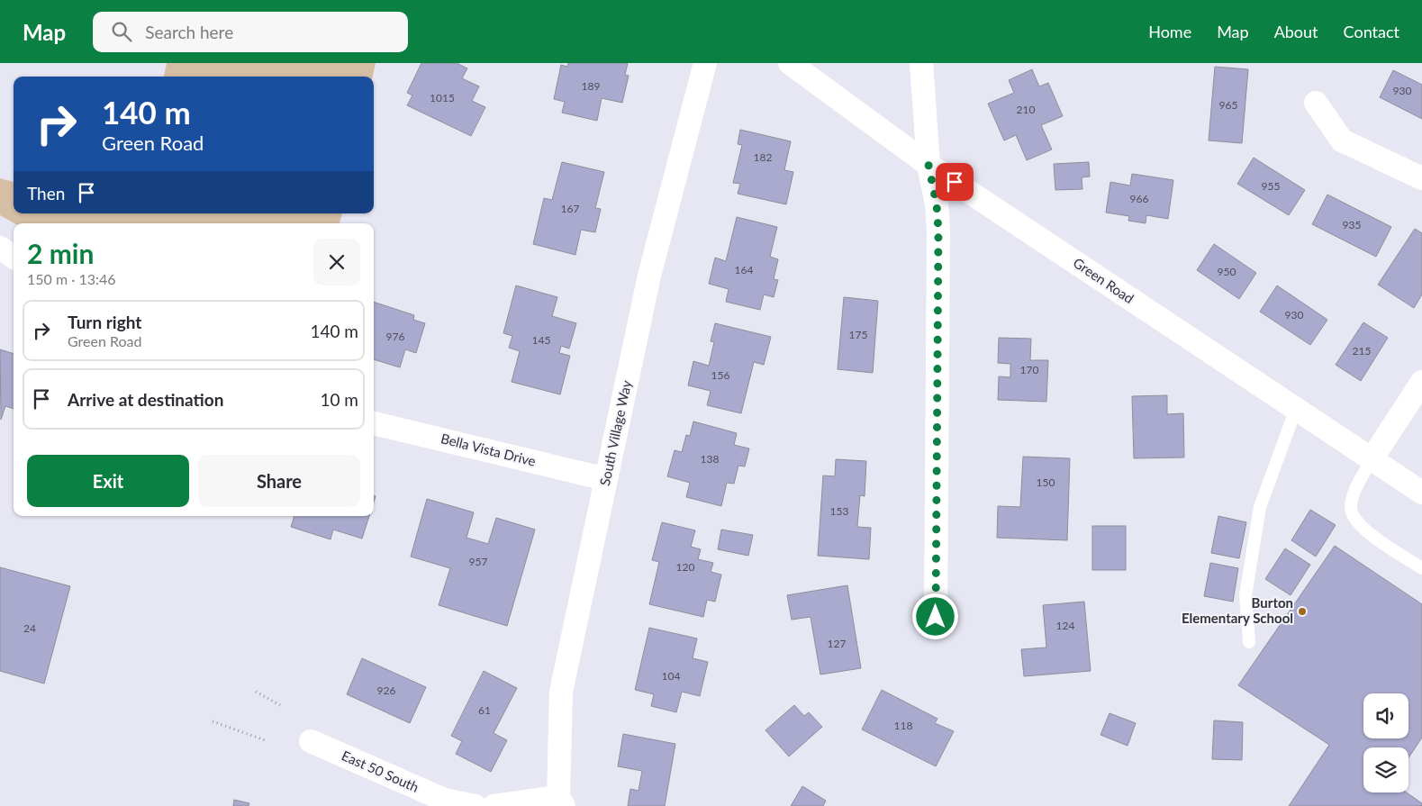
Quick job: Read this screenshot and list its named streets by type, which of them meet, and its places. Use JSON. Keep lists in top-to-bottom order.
{
  "streets": {
    "street": [
      "Green Road",
      "South Village Way",
      "Bella Vista Drive",
      "East 50 South"
    ]
  },
  "crossings": [
    ["South Village Way", "Bella Vista Drive"]
  ],
  "places": ["Burton Elementary School"],
  "house_numbers": [
    "189",
    "930",
    "1015",
    "965",
    "210",
    "182",
    "955",
    "966",
    "167",
    "935",
    "164",
    "950",
    "930",
    "175",
    "976",
    "145",
    "215",
    "170",
    "156",
    "138",
    "150",
    "153",
    "957",
    "120",
    "124",
    "24",
    "127",
    "104",
    "926",
    "61",
    "118"
  ],
  "page": {
    "header": "Map",
    "search": "Search here",
    "nav": [
      "Home",
      "Map",
      "About",
      "Contact"
    ],
    "turn": ["140 m", "Green Road"],
    "then": "Then",
    "heading": ["2 min", "150 m · 13:46"],
    "list": [
      {
        "name": "Turn right",
        "note": "Green Road",
        "value": "140 m"
      },
      {
        "name": "Arrive at destination",
        "value": "10 m"
      }
    ],
    "buttons": ["Exit", "Share"]
  }
}
